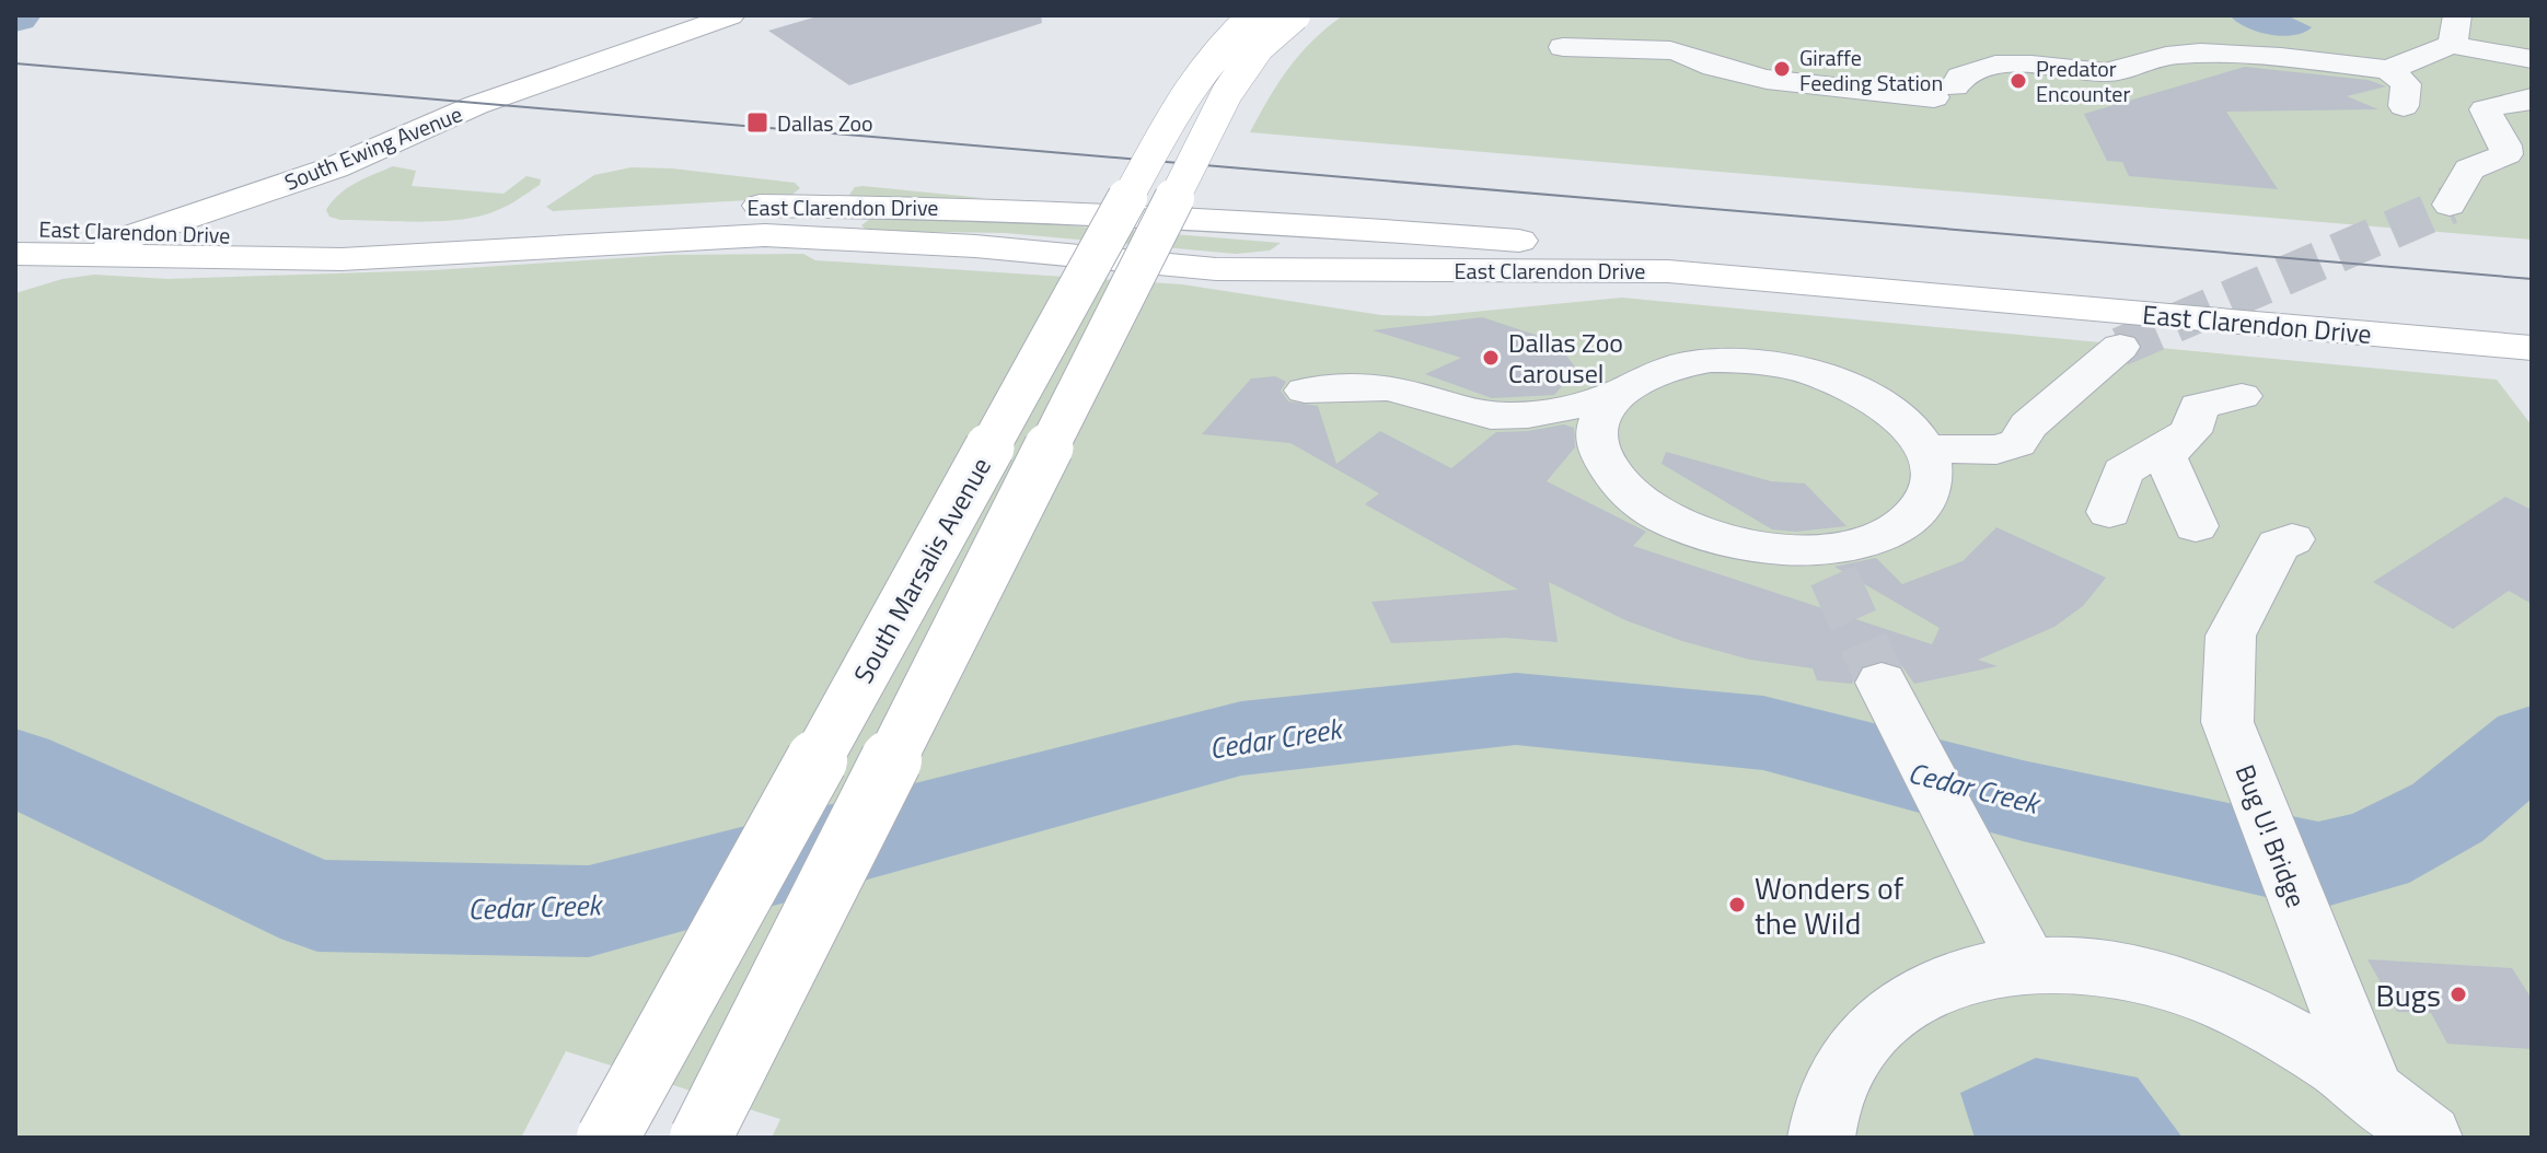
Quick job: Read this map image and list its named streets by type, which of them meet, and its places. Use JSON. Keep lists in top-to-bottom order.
{
  "streets": {
    "street": [
      "South Ewing Avenue",
      "East Clarendon Drive",
      "South Marsalis Avenue",
      "Bug U! Bridge"
    ]
  },
  "crossings": [
    ["South Ewing Avenue", "East Clarendon Drive"]
  ],
  "water": ["Cedar Creek"],
  "places": {
    "other": [
      "Giraffe Feeding Station",
      "Predator Encounter",
      "Dallas Zoo Carousel",
      "Wonders of the Wild",
      "Bugs"
    ],
    "transit": ["Dallas Zoo"]
  }
}
